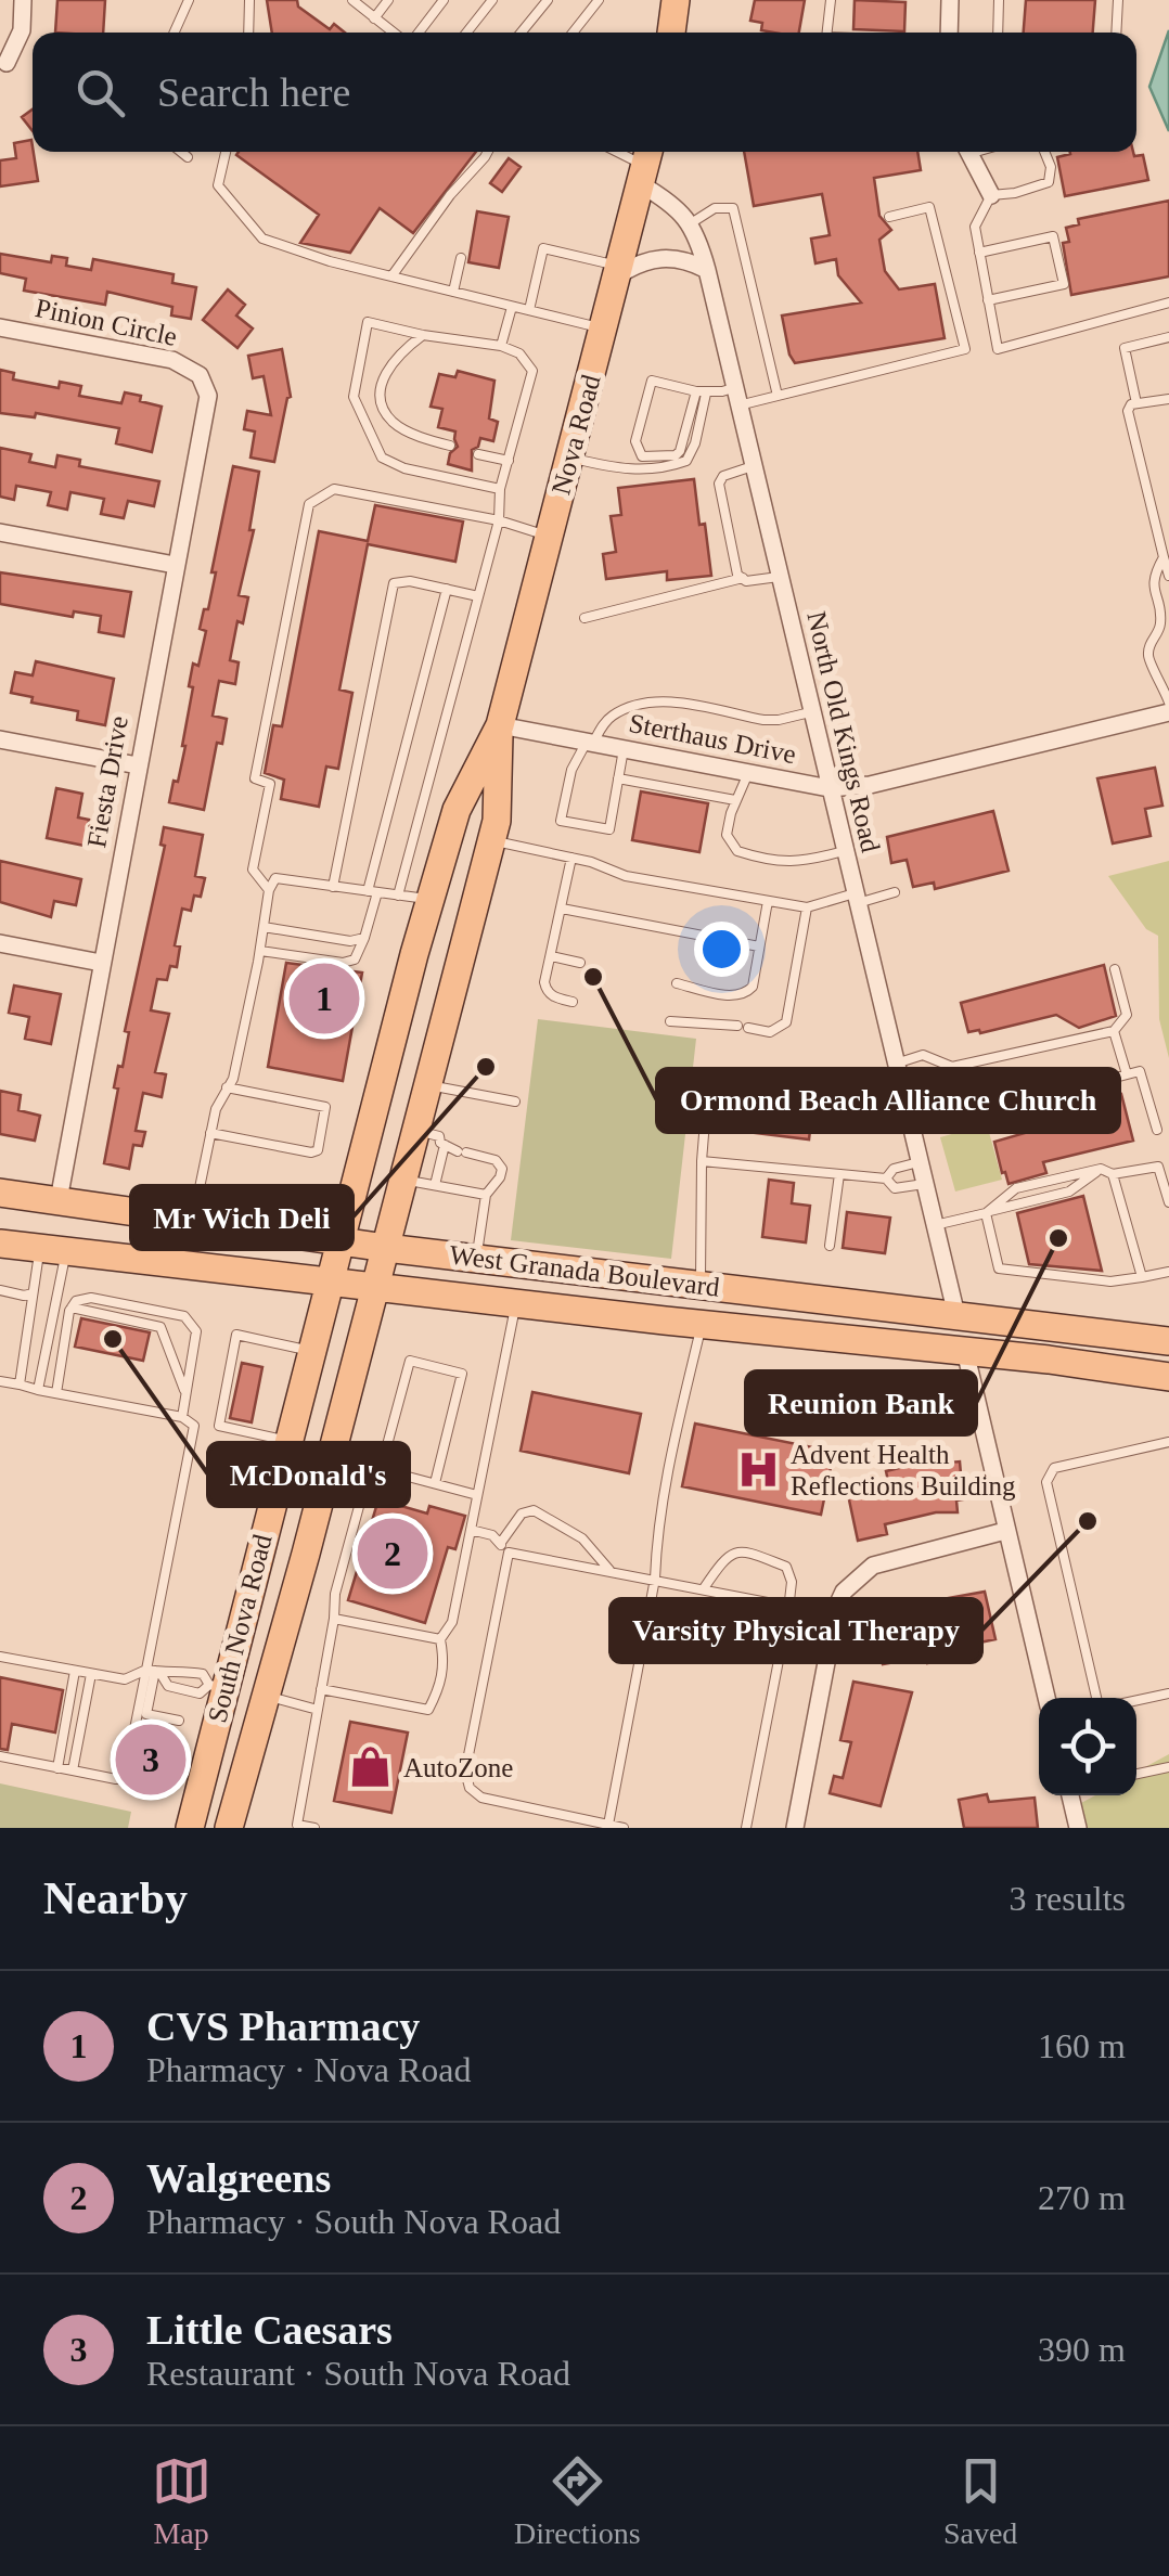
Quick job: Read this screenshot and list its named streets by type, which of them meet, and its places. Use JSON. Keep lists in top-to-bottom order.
{
  "streets": {
    "main road": ["Nova Road", "West Granada Boulevard", "South Nova Road"],
    "street": [
      "Pinion Circle",
      "North Old Kings Road",
      "Sterthaus Drive",
      "Fiesta Drive"
    ]
  },
  "crossings": [
    ["Pinion Circle", "Fiesta Drive"],
    ["Nova Road", "Sterthaus Drive"],
    ["Nova Road", "West Granada Boulevard"],
    ["Nova Road", "South Nova Road"],
    ["North Old Kings Road", "Sterthaus Drive"],
    ["North Old Kings Road", "West Granada Boulevard"],
    ["Fiesta Drive", "West Granada Boulevard"],
    ["West Granada Boulevard", "South Nova Road"]
  ],
  "places": {
    "other": [
      "Ormond Beach Alliance Church",
      "Mr Wich Deli",
      "Reunion Bank",
      "McDonald's",
      "Varsity Physical Therapy"
    ],
    "hospital": ["Advent Health Reflections Building"],
    "shop": ["AutoZone"]
  },
  "page": {
    "search": "Search here",
    "pins": ["1", "2", "3"],
    "heading": ["Nearby", "3 results"],
    "list": [
      {
        "mark": "1",
        "name": "CVS Pharmacy",
        "note": "Pharmacy · Nova Road",
        "value": "160 m"
      },
      {
        "mark": "2",
        "name": "Walgreens",
        "note": "Pharmacy · South Nova Road",
        "value": "270 m"
      },
      {
        "mark": "3",
        "name": "Little Caesars",
        "note": "Restaurant · South Nova Road",
        "value": "390 m"
      }
    ],
    "nav": ["Map", "Directions", "Saved"]
  }
}
